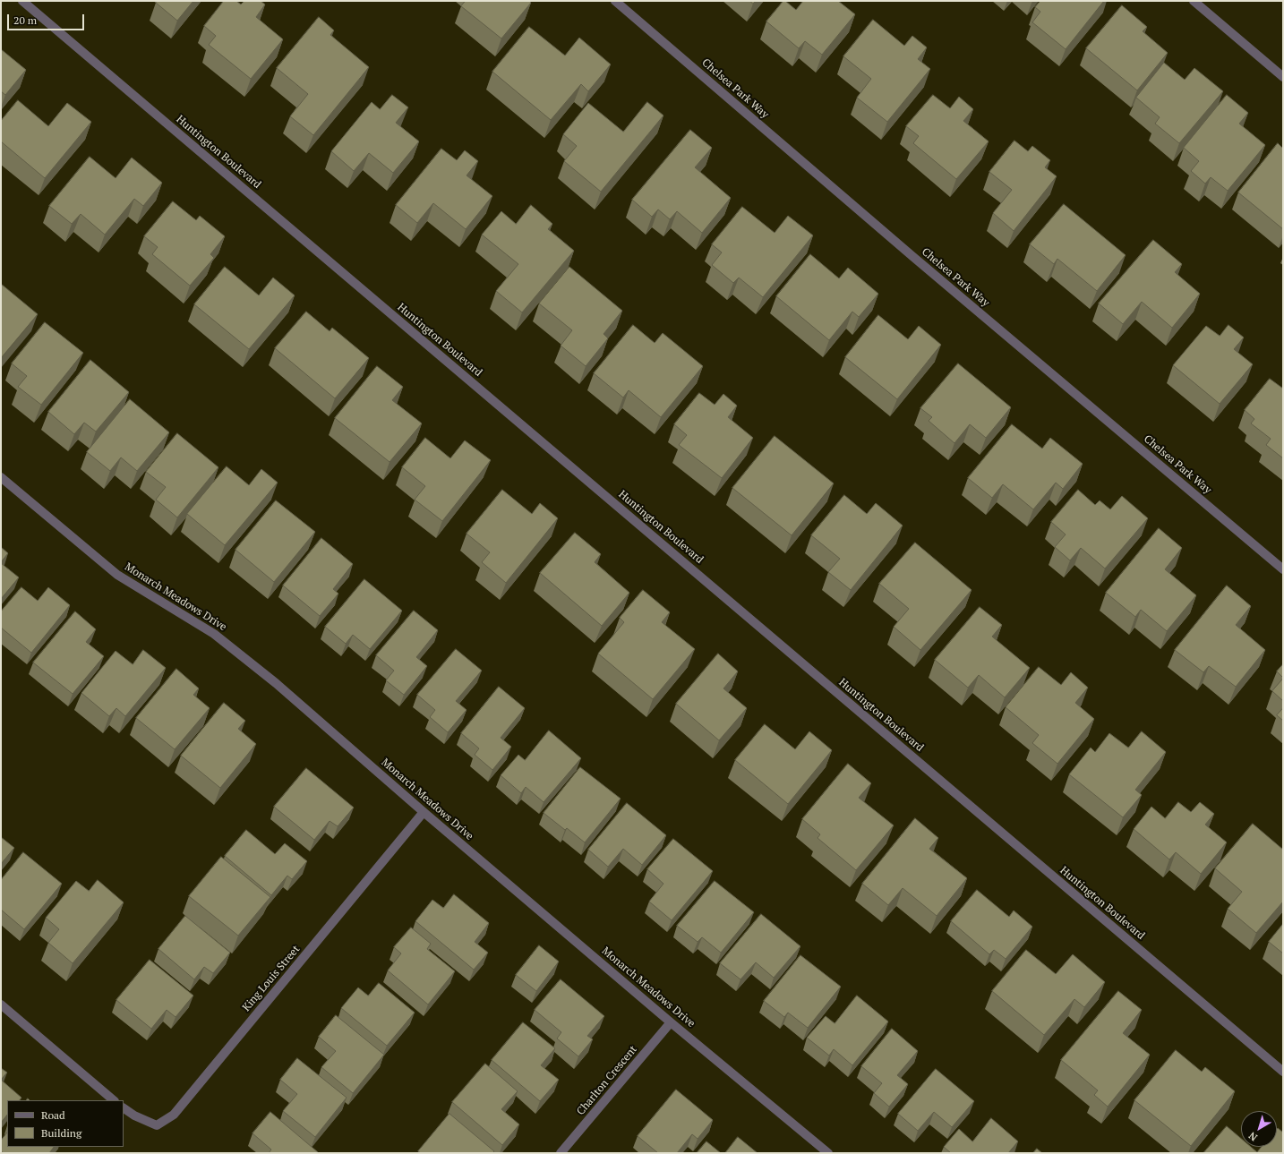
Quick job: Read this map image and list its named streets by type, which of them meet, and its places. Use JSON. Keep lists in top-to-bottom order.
{
  "streets": {
    "street": [
      "Chelsea Park Way",
      "Huntington Boulevard",
      "Monarch Meadows Drive",
      "King Louis Street",
      "Charlton Crescent"
    ]
  },
  "crossings": [
    ["Monarch Meadows Drive", "King Louis Street"],
    ["Monarch Meadows Drive", "Charlton Crescent"]
  ],
  "legend": ["Road", "Building"],
  "scale_bar": "20 m",
  "north": "bottom left"
}
